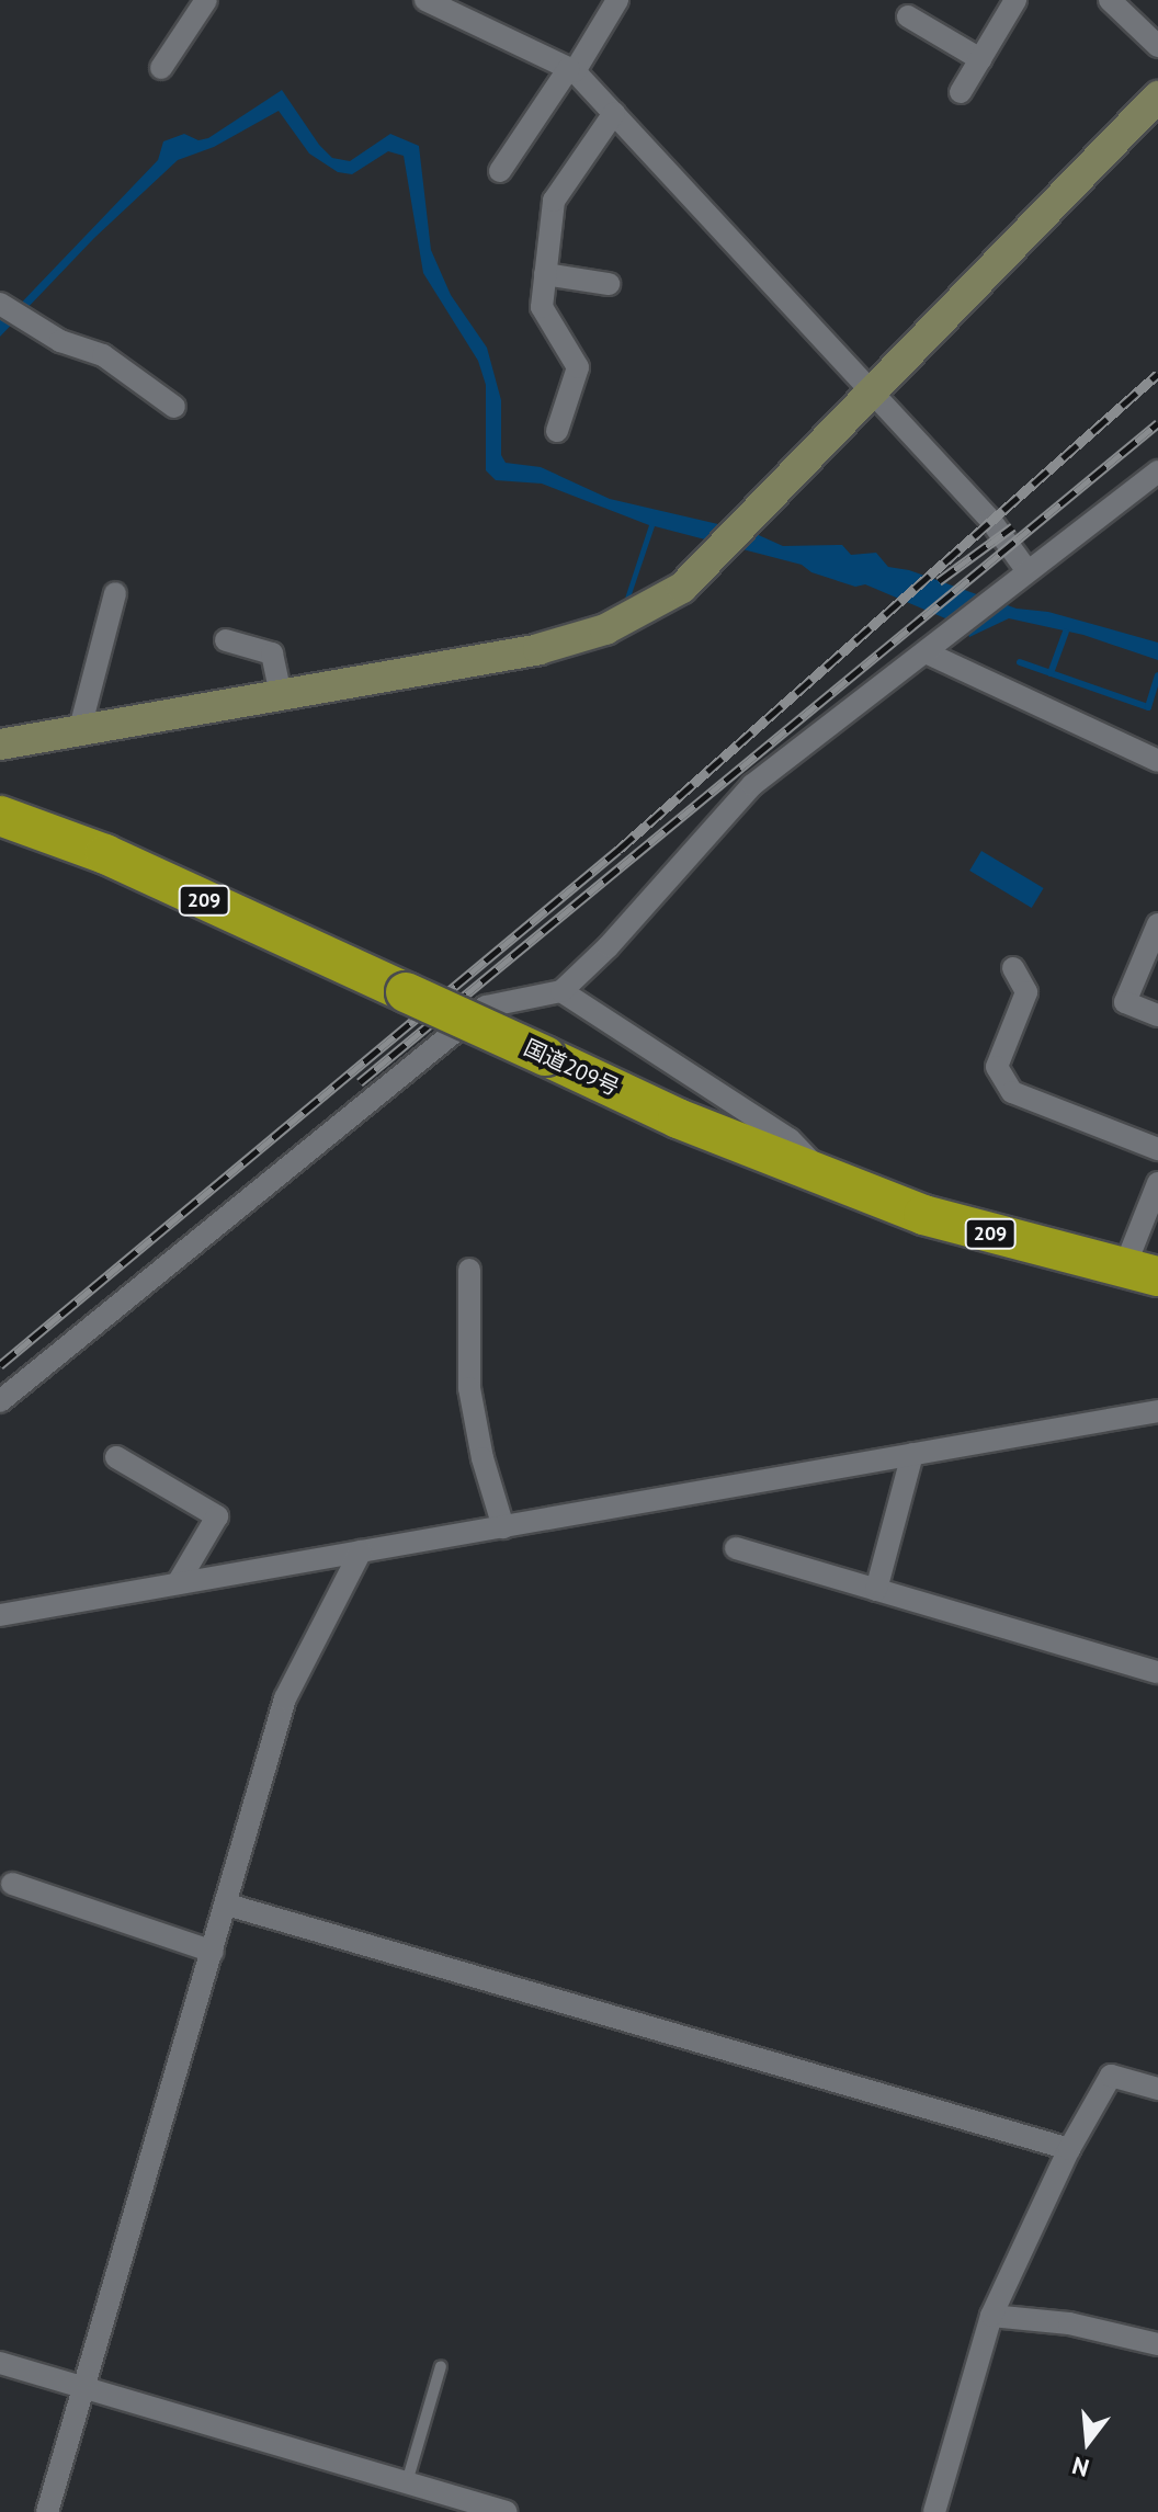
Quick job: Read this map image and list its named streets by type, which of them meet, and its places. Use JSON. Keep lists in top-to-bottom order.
{
  "streets": {
    "highway": ["209", "国道209号"]
  },
  "north": "bottom"
}
